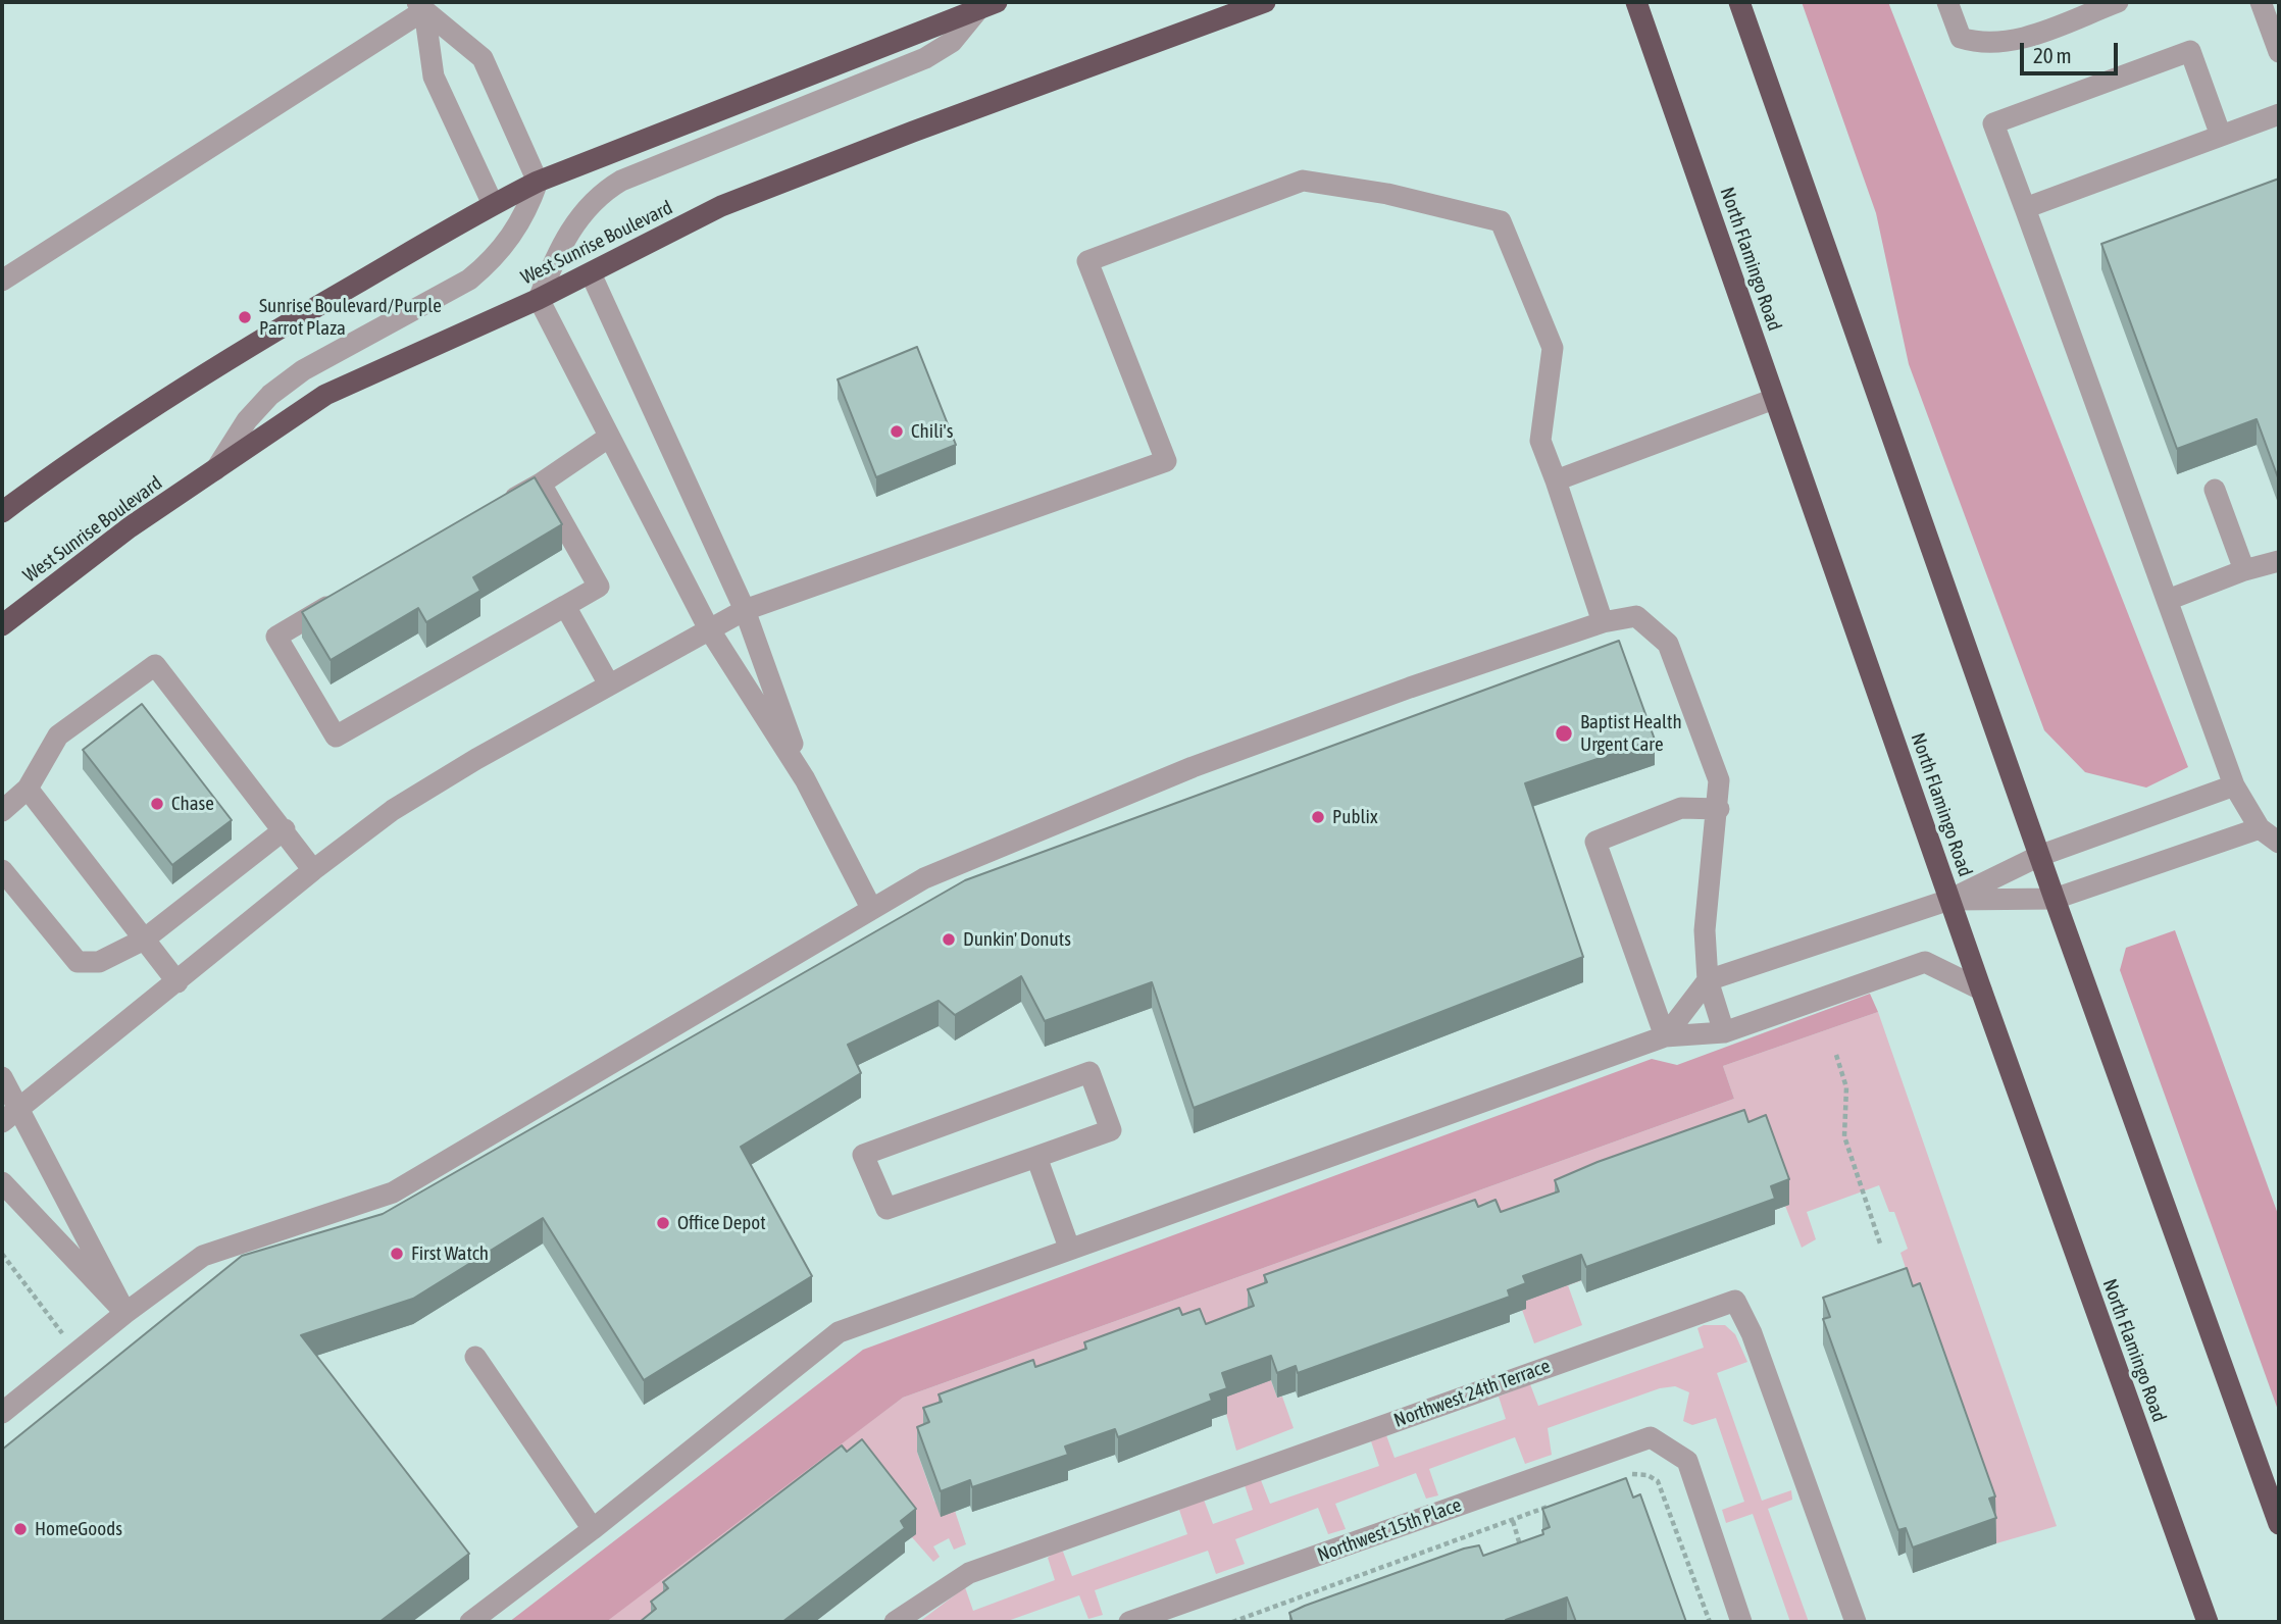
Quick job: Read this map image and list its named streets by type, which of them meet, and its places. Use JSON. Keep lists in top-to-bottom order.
{
  "streets": {
    "highway": ["West Sunrise Boulevard", "North Flamingo Road"],
    "street": ["Northwest 24th Terrace", "Northwest 15th Place"]
  },
  "places": [
    "Sunrise Boulevard/Purple Parrot Plaza",
    "Chili's",
    "Baptist Health Urgent Care",
    "Chase",
    "Publix",
    "Dunkin' Donuts",
    "Office Depot",
    "First Watch",
    "HomeGoods"
  ],
  "scale_bar": "20 m"
}
